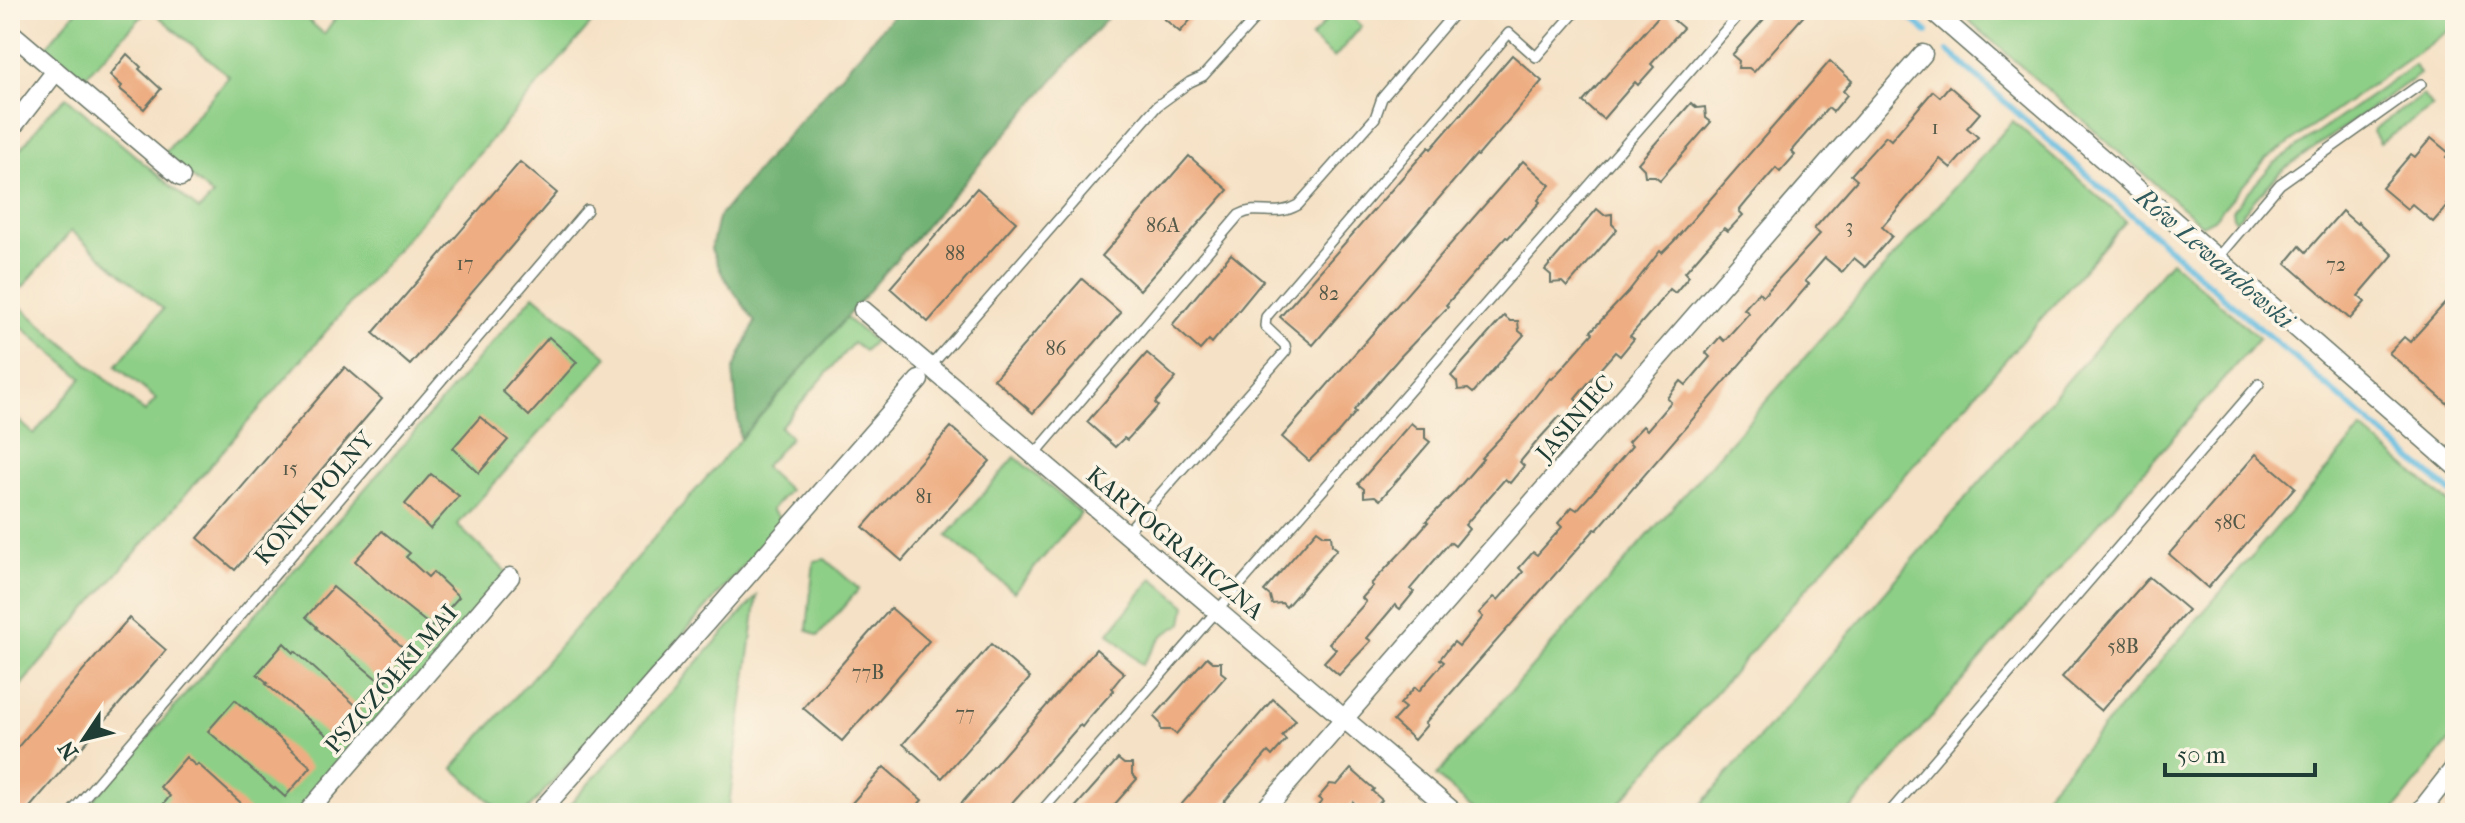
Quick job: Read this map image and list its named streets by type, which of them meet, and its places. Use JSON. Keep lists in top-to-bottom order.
{
  "streets": {
    "street": ["JASINIEC", "KARTOGRAFICZNA", "PSZCZÓŁKI MAI"],
    "lane": ["KONIK POLNY"]
  },
  "crossings": [
    ["JASINIEC", "KARTOGRAFICZNA"]
  ],
  "water": ["Rów Lewandowski"],
  "house_numbers": [
    "1",
    "86A",
    "3",
    "88",
    "17",
    "72",
    "82",
    "86",
    "15",
    "81",
    "58C",
    "58B",
    "77B",
    "77"
  ],
  "scale_bar": "50 m",
  "north": "bottom left"
}
